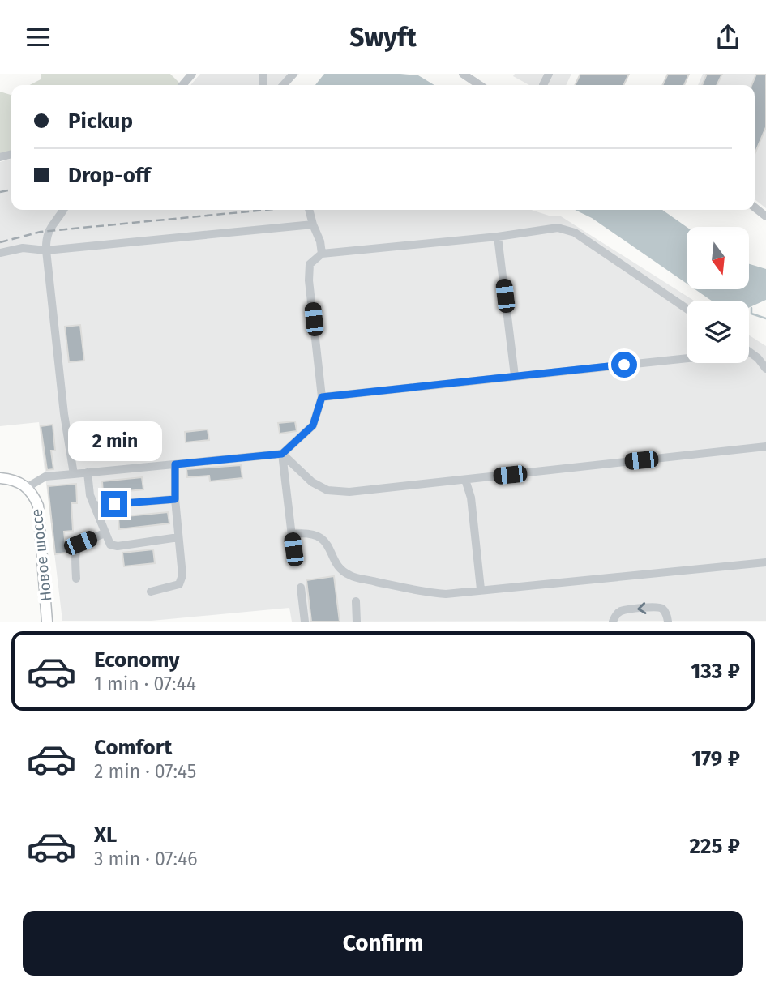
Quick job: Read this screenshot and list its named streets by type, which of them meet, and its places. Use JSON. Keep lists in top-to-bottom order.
{
  "streets": {
    "main road": ["Новое шоссе"]
  },
  "north": "bottom",
  "page": {
    "header": "Swyft",
    "banner": ["Pickup", "Drop-off"],
    "bubble": "2 min",
    "list": [
      {
        "name": "Economy",
        "note": "1 min · 07:44",
        "value": "133 ₽"
      },
      {
        "name": "Comfort",
        "note": "2 min · 07:45",
        "value": "179 ₽"
      },
      {
        "name": "XL",
        "note": "3 min · 07:46",
        "value": "225 ₽"
      }
    ],
    "buttons": "Confirm"
  }
}
